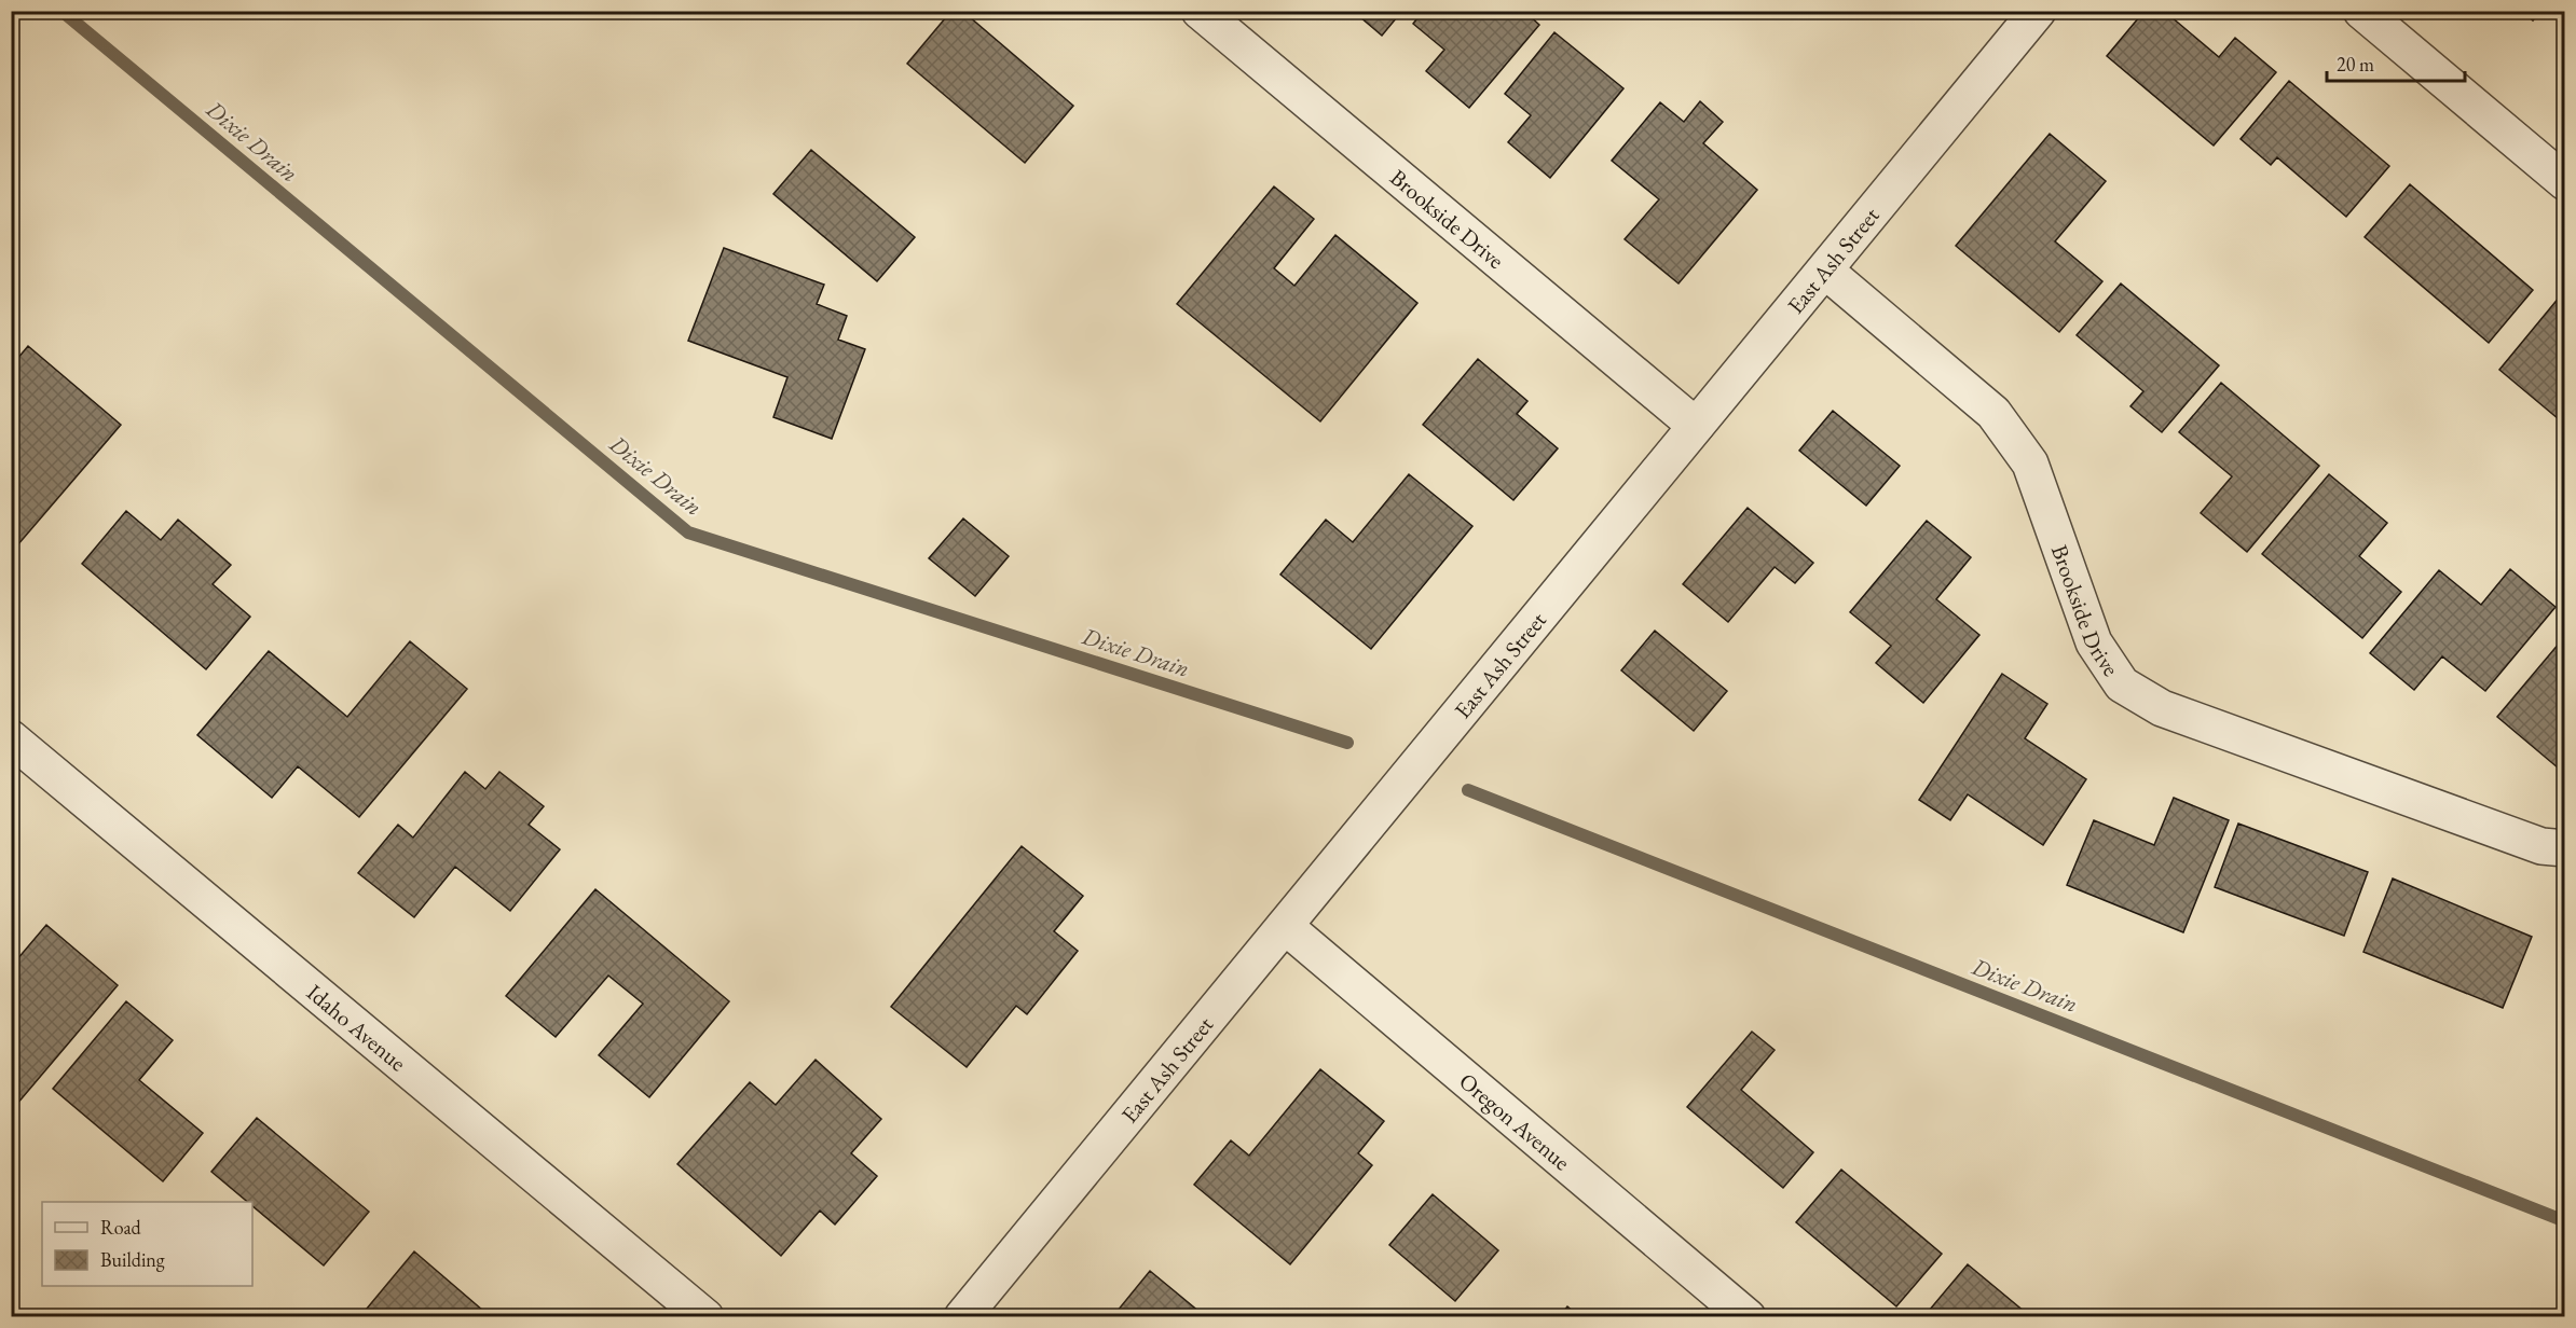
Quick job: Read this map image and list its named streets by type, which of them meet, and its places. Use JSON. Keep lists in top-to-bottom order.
{
  "streets": {
    "street": [
      "Brookside Drive",
      "East Ash Street",
      "Idaho Avenue",
      "Oregon Avenue"
    ]
  },
  "crossings": [
    ["Brookside Drive", "East Ash Street"],
    ["East Ash Street", "Oregon Avenue"]
  ],
  "water": ["Dixie Drain"],
  "legend": ["Road", "Building"],
  "scale_bar": "20 m"
}
